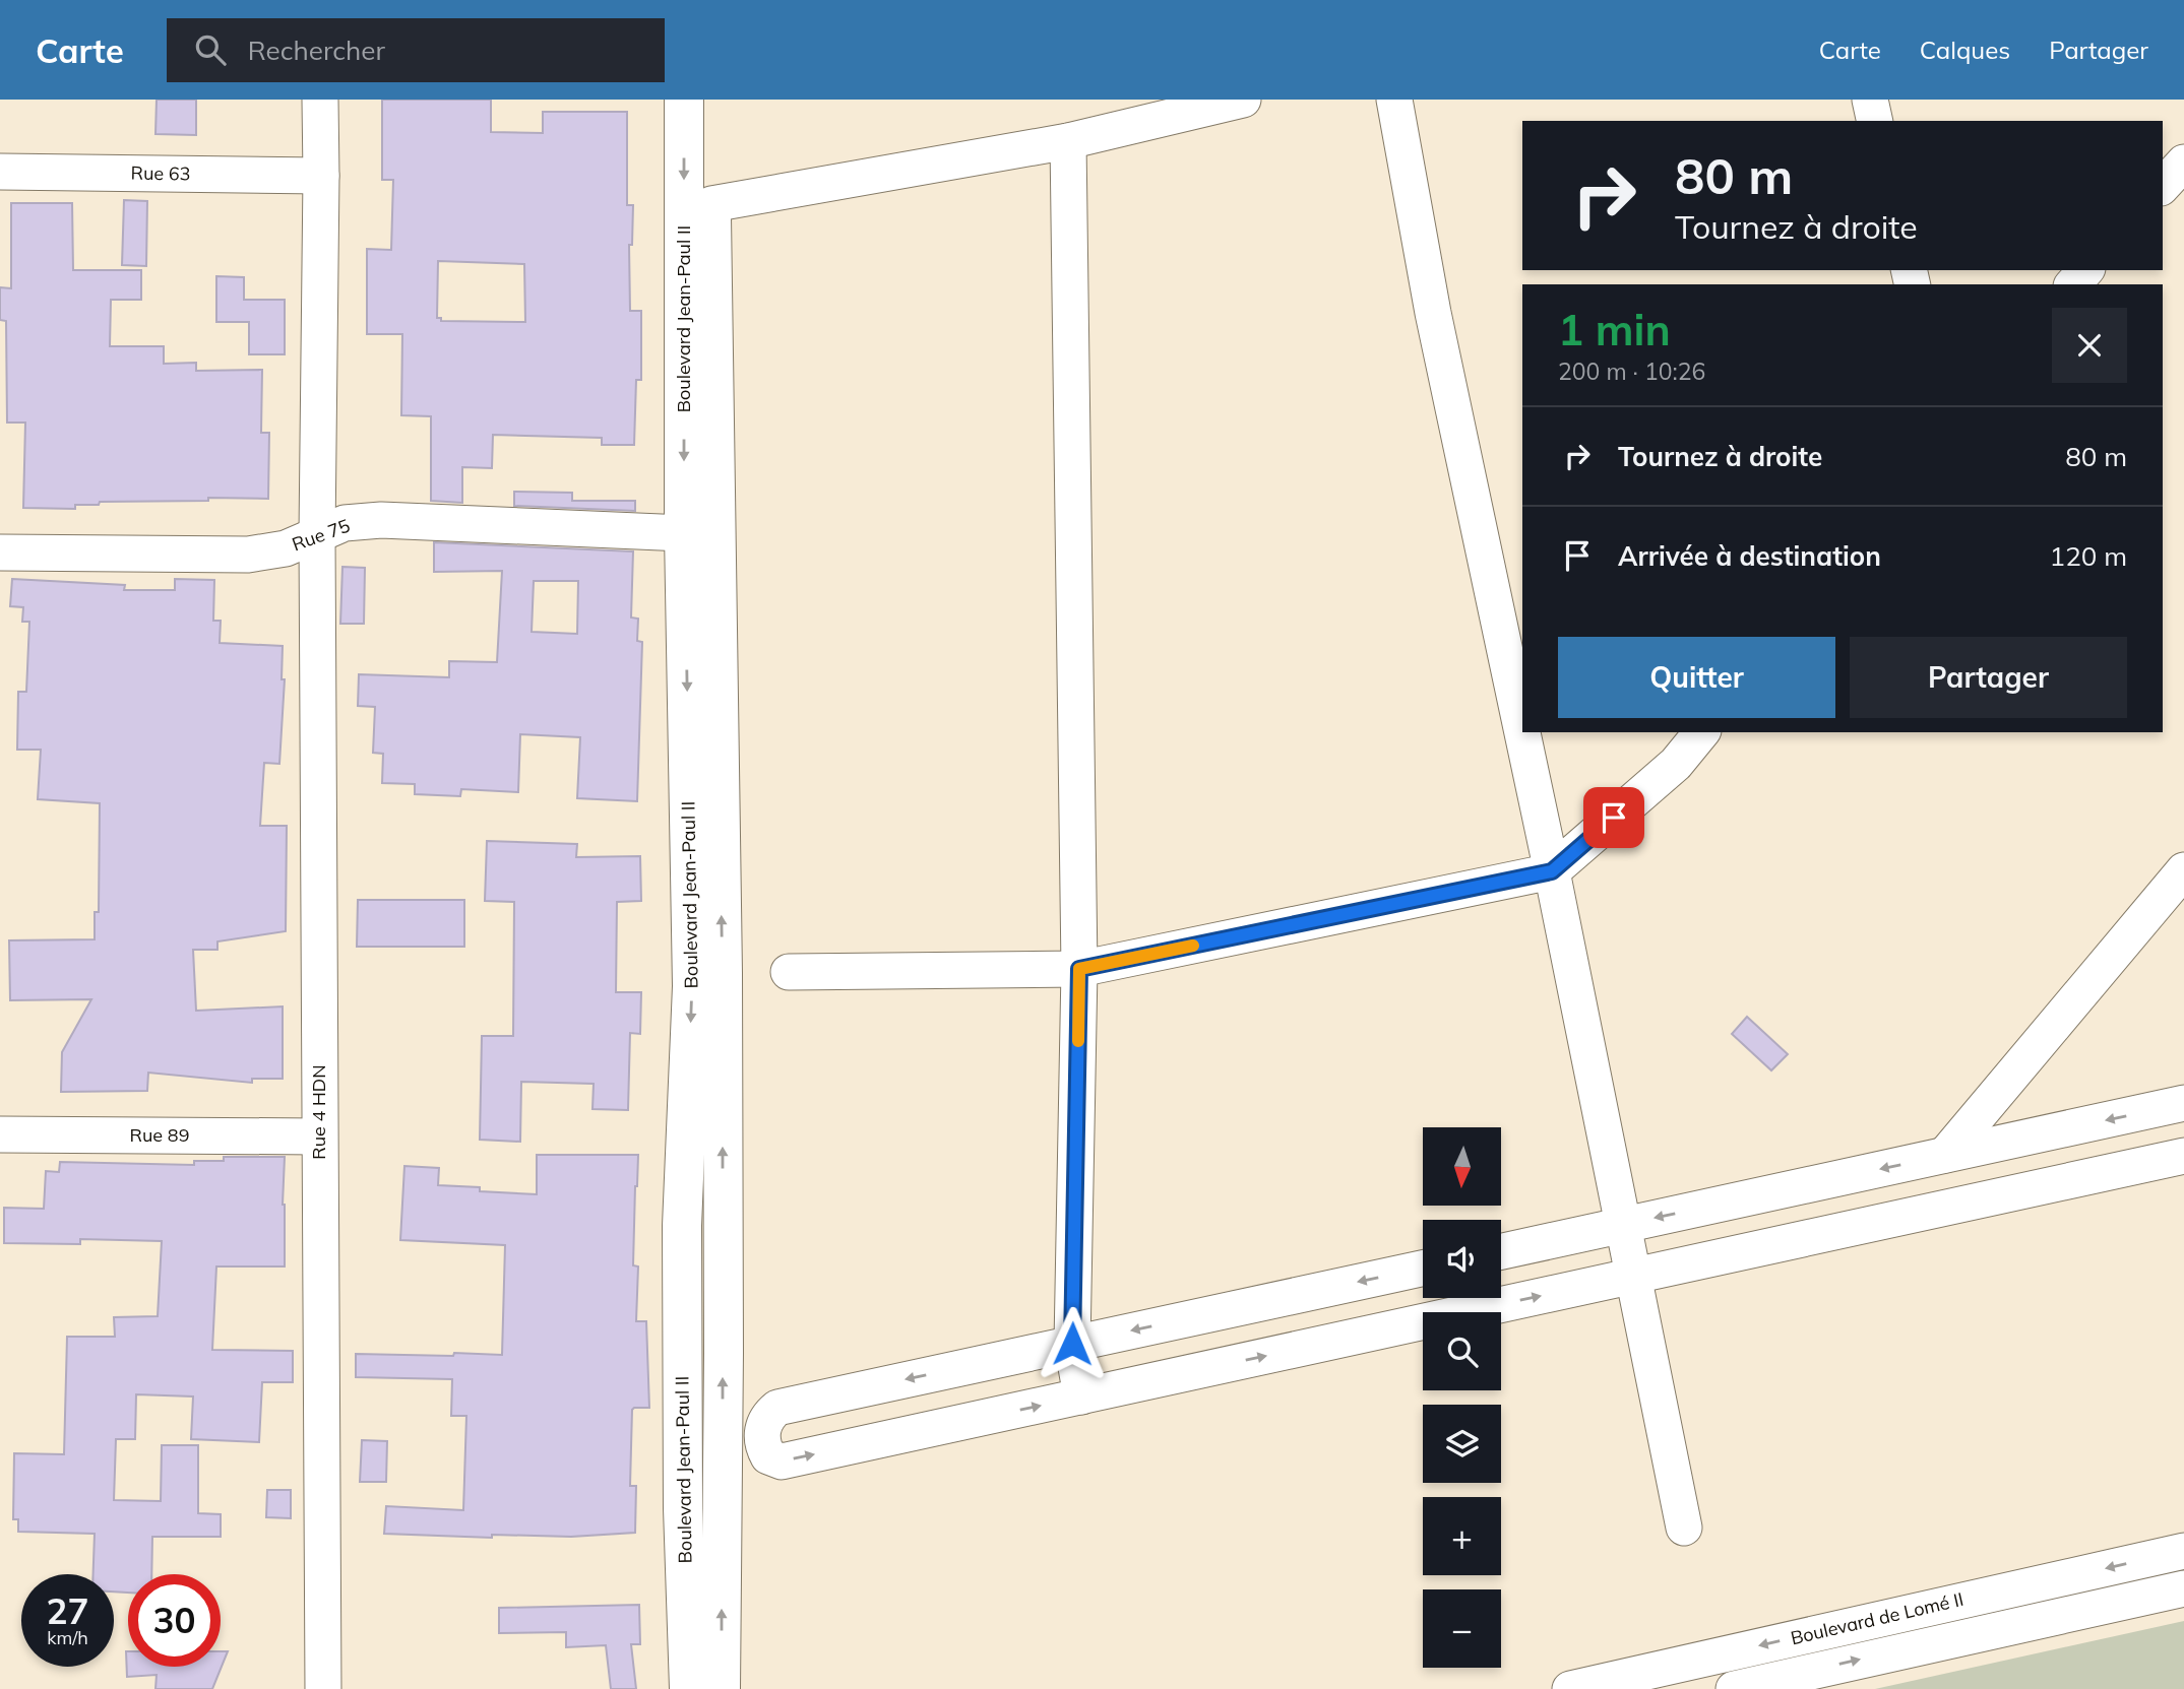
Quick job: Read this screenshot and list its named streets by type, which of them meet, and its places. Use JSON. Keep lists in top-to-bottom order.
{
  "streets": {
    "main road": ["Boulevard Jean-Paul II"],
    "street": [
      "Rue 63",
      "Rue 75",
      "Rue 4 HDN",
      "Rue 89",
      "Boulevard de Lomé II"
    ]
  },
  "crossings": [
    ["Rue 63", "Rue 4 HDN"],
    ["Boulevard Jean-Paul II", "Rue 75"],
    ["Rue 75", "Rue 4 HDN"],
    ["Rue 4 HDN", "Rue 89"]
  ],
  "north": "bottom",
  "page": {
    "header": "Carte",
    "search": "Rechercher",
    "nav": ["Carte", "Calques", "Partager"],
    "turn": ["80 m", "Tournez à droite"],
    "heading": ["1 min", "200 m · 10:26"],
    "list": [
      {
        "name": "Tournez à droite",
        "value": "80 m"
      },
      {
        "name": "Arrivée à destination",
        "value": "120 m"
      }
    ],
    "buttons": ["Quitter", "Partager"],
    "map_buttons": ["+", "−"],
    "speed": "27 km/h",
    "limit": "30"
  }
}
